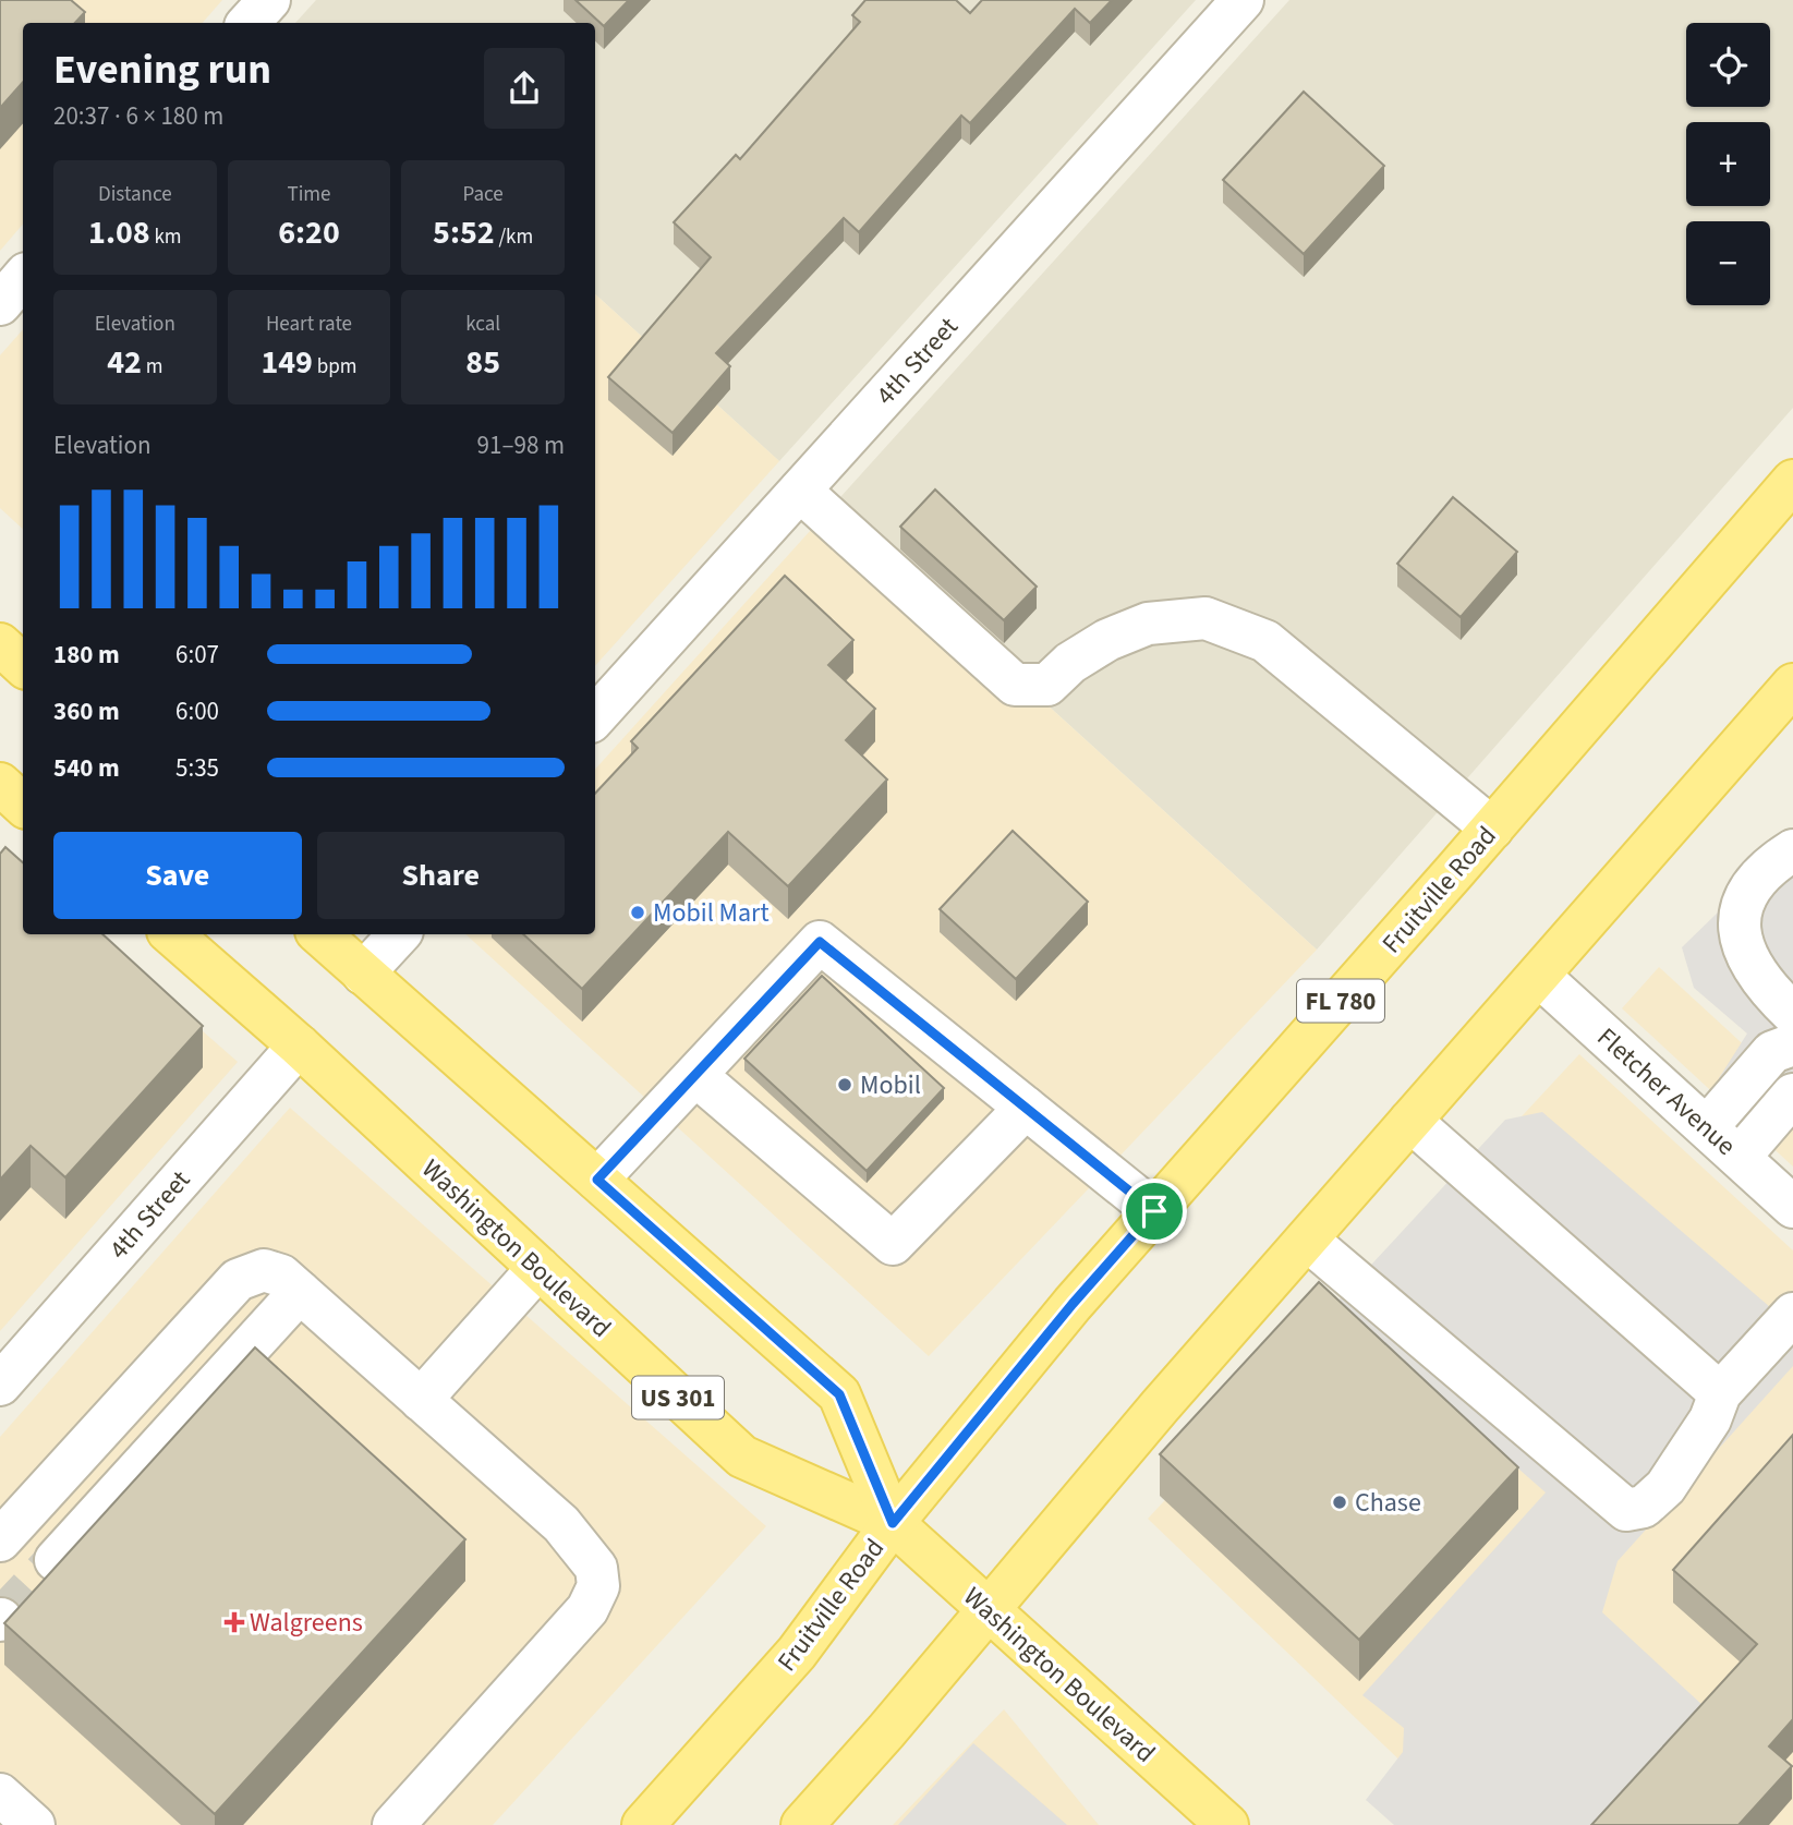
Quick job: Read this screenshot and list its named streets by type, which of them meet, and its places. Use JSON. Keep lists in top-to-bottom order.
{
  "streets": {
    "main road": [
      "Fruitville Road",
      "FL 780",
      "Washington Boulevard",
      "US 301"
    ],
    "street": ["4th Street", "Fletcher Avenue"]
  },
  "crossings": [
    ["4th Street", "Washington Boulevard"],
    ["Fruitville Road", "Washington Boulevard"]
  ],
  "places": {
    "other": ["Mobil Mart", "Mobil", "Chase"],
    "health": ["Walgreens"]
  },
  "page": {
    "map_buttons": ["+", "−"],
    "heading": ["Evening run", "20:37 · 6 × 180 m"],
    "stats": [
      ["Distance", "1.08 km"],
      ["Time", "6:20"],
      ["Pace", "5:52 /km"],
      ["Elevation", "42 m"],
      ["Heart rate", "149 bpm"],
      ["kcal", "85"]
    ],
    "chart": ["Elevation", "91–98 m"],
    "list": [
      {
        "name": "180 m",
        "note": "6:07"
      },
      {
        "name": "360 m",
        "note": "6:00"
      },
      {
        "name": "540 m",
        "note": "5:35"
      }
    ],
    "buttons": ["Save", "Share"]
  }
}
